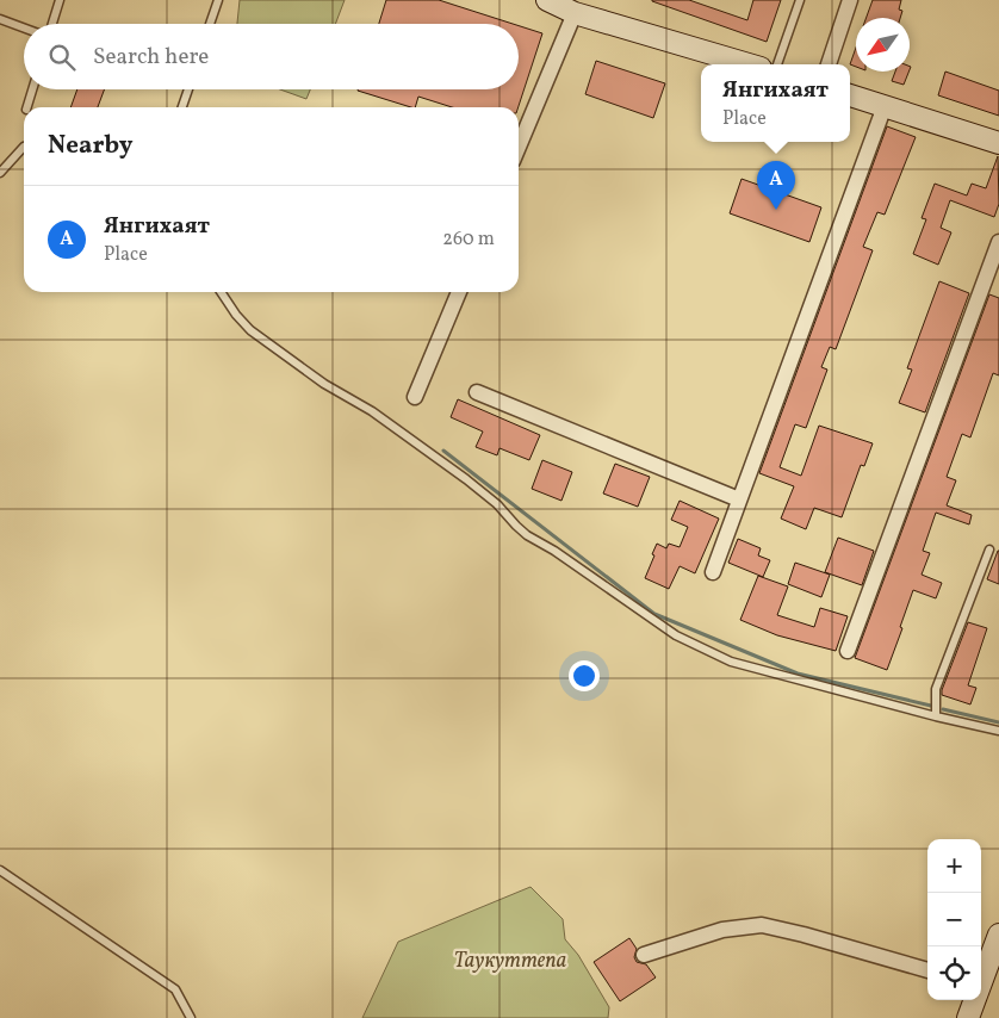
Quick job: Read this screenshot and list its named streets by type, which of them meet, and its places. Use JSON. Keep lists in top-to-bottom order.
{
  "parks": ["Таукуттепа"],
  "north": "bottom left",
  "page": {
    "search": "Search here",
    "popup": ["Янгихаят", "Place"],
    "heading": "Nearby",
    "pins": "A",
    "list": [
      {
        "mark": "A",
        "name": "Янгихаят",
        "note": "Place",
        "value": "260 m"
      }
    ],
    "map_buttons": ["+", "−"]
  }
}
